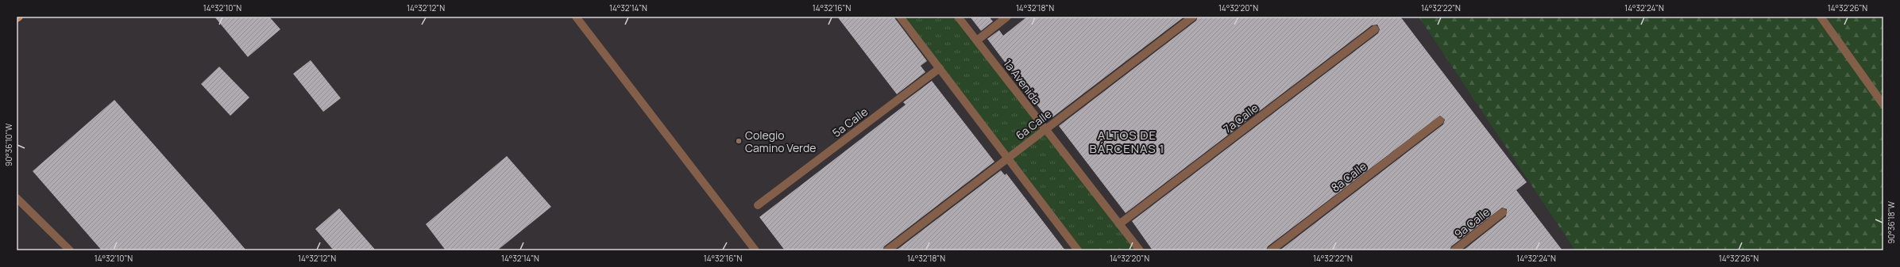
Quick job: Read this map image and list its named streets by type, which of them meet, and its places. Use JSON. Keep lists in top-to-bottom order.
{
  "streets": {
    "street": [
      "1a Avenida",
      "7a Calle",
      "5a Calle",
      "6a Calle",
      "8a Calle",
      "9a Calle"
    ]
  },
  "crossings": [
    ["1a Avenida", "7a Calle"],
    ["1a Avenida", "6a Calle"]
  ],
  "districts": ["ALTOS DE BÁRCENAS 1"],
  "places": ["Colegio Camino Verde"],
  "coordinates": [
    "14°32'10\"N",
    "14°32'12\"N",
    "14°32'14\"N",
    "14°32'16\"N",
    "14°32'18\"N",
    "14°32'20\"N",
    "14°32'22\"N",
    "14°32'24\"N",
    "14°32'26\"N",
    "90°36'10\"W",
    "90°36'18\"W"
  ]
}
